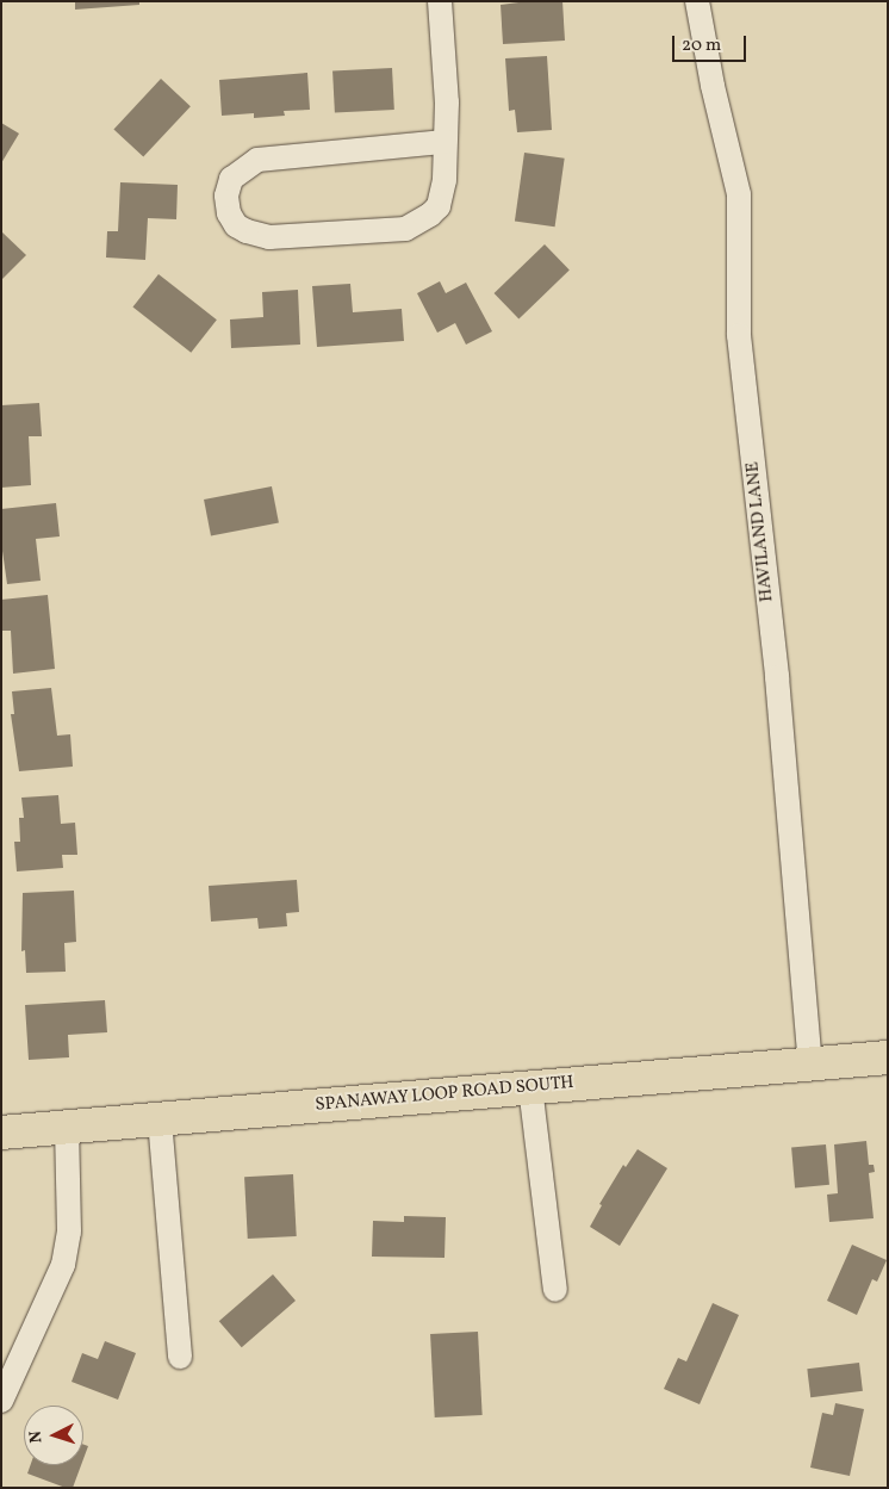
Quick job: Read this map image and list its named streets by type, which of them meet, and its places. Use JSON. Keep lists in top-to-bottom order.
{
  "streets": {
    "main road": ["SPANAWAY LOOP ROAD SOUTH"],
    "street": ["HAVILAND LANE"]
  },
  "crossings": [
    ["HAVILAND LANE", "SPANAWAY LOOP ROAD SOUTH"]
  ],
  "scale_bar": "20 m",
  "north": "left"
}
